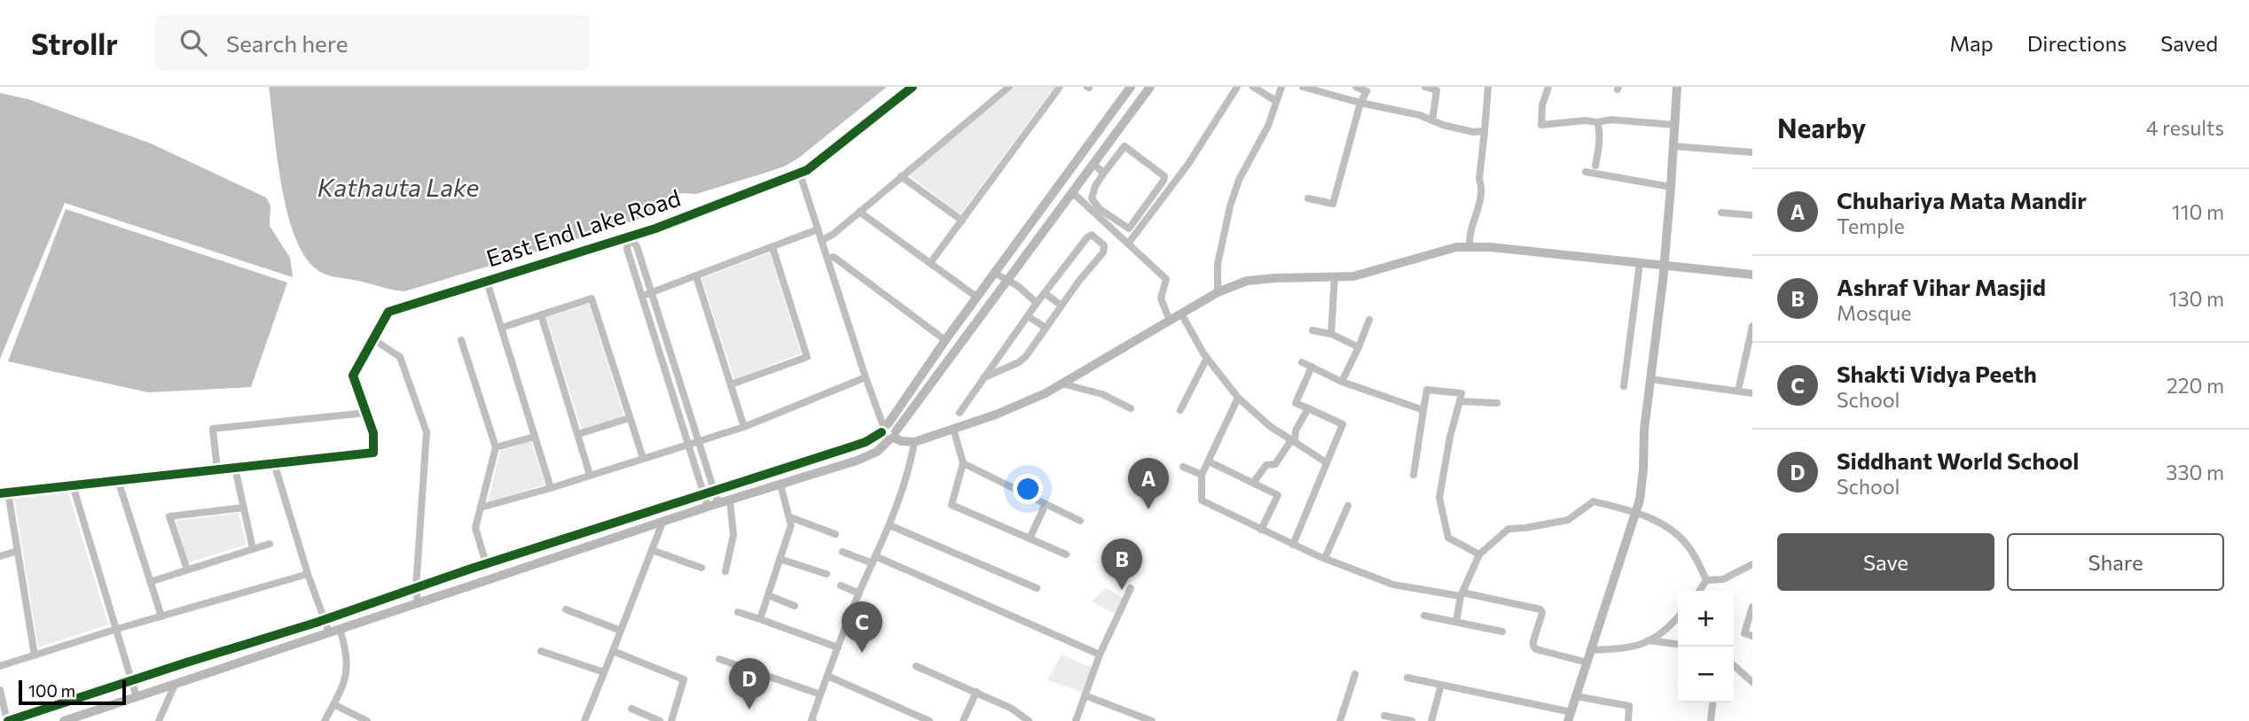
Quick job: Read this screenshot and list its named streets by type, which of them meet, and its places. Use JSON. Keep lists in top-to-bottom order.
{
  "streets": {
    "street": ["East End Lake Road"]
  },
  "water": ["Kathauta Lake"],
  "scale_bar": "100 m",
  "page": {
    "header": "Strollr",
    "search": "Search here",
    "nav": ["Map", "Directions", "Saved"],
    "heading": ["Nearby", "4 results"],
    "list": [
      {
        "mark": "A",
        "name": "Chuhariya Mata Mandir",
        "note": "Temple",
        "value": "110 m"
      },
      {
        "mark": "B",
        "name": "Ashraf Vihar Masjid",
        "note": "Mosque",
        "value": "130 m"
      },
      {
        "mark": "C",
        "name": "Shakti Vidya Peeth",
        "note": "School",
        "value": "220 m"
      },
      {
        "mark": "D",
        "name": "Siddhant World School",
        "note": "School",
        "value": "330 m"
      }
    ],
    "pins": [
      "A",
      "B",
      "C",
      "D"
    ],
    "buttons": ["Save", "Share"],
    "map_buttons": ["+", "−"],
    "scale": "100 m"
  }
}
